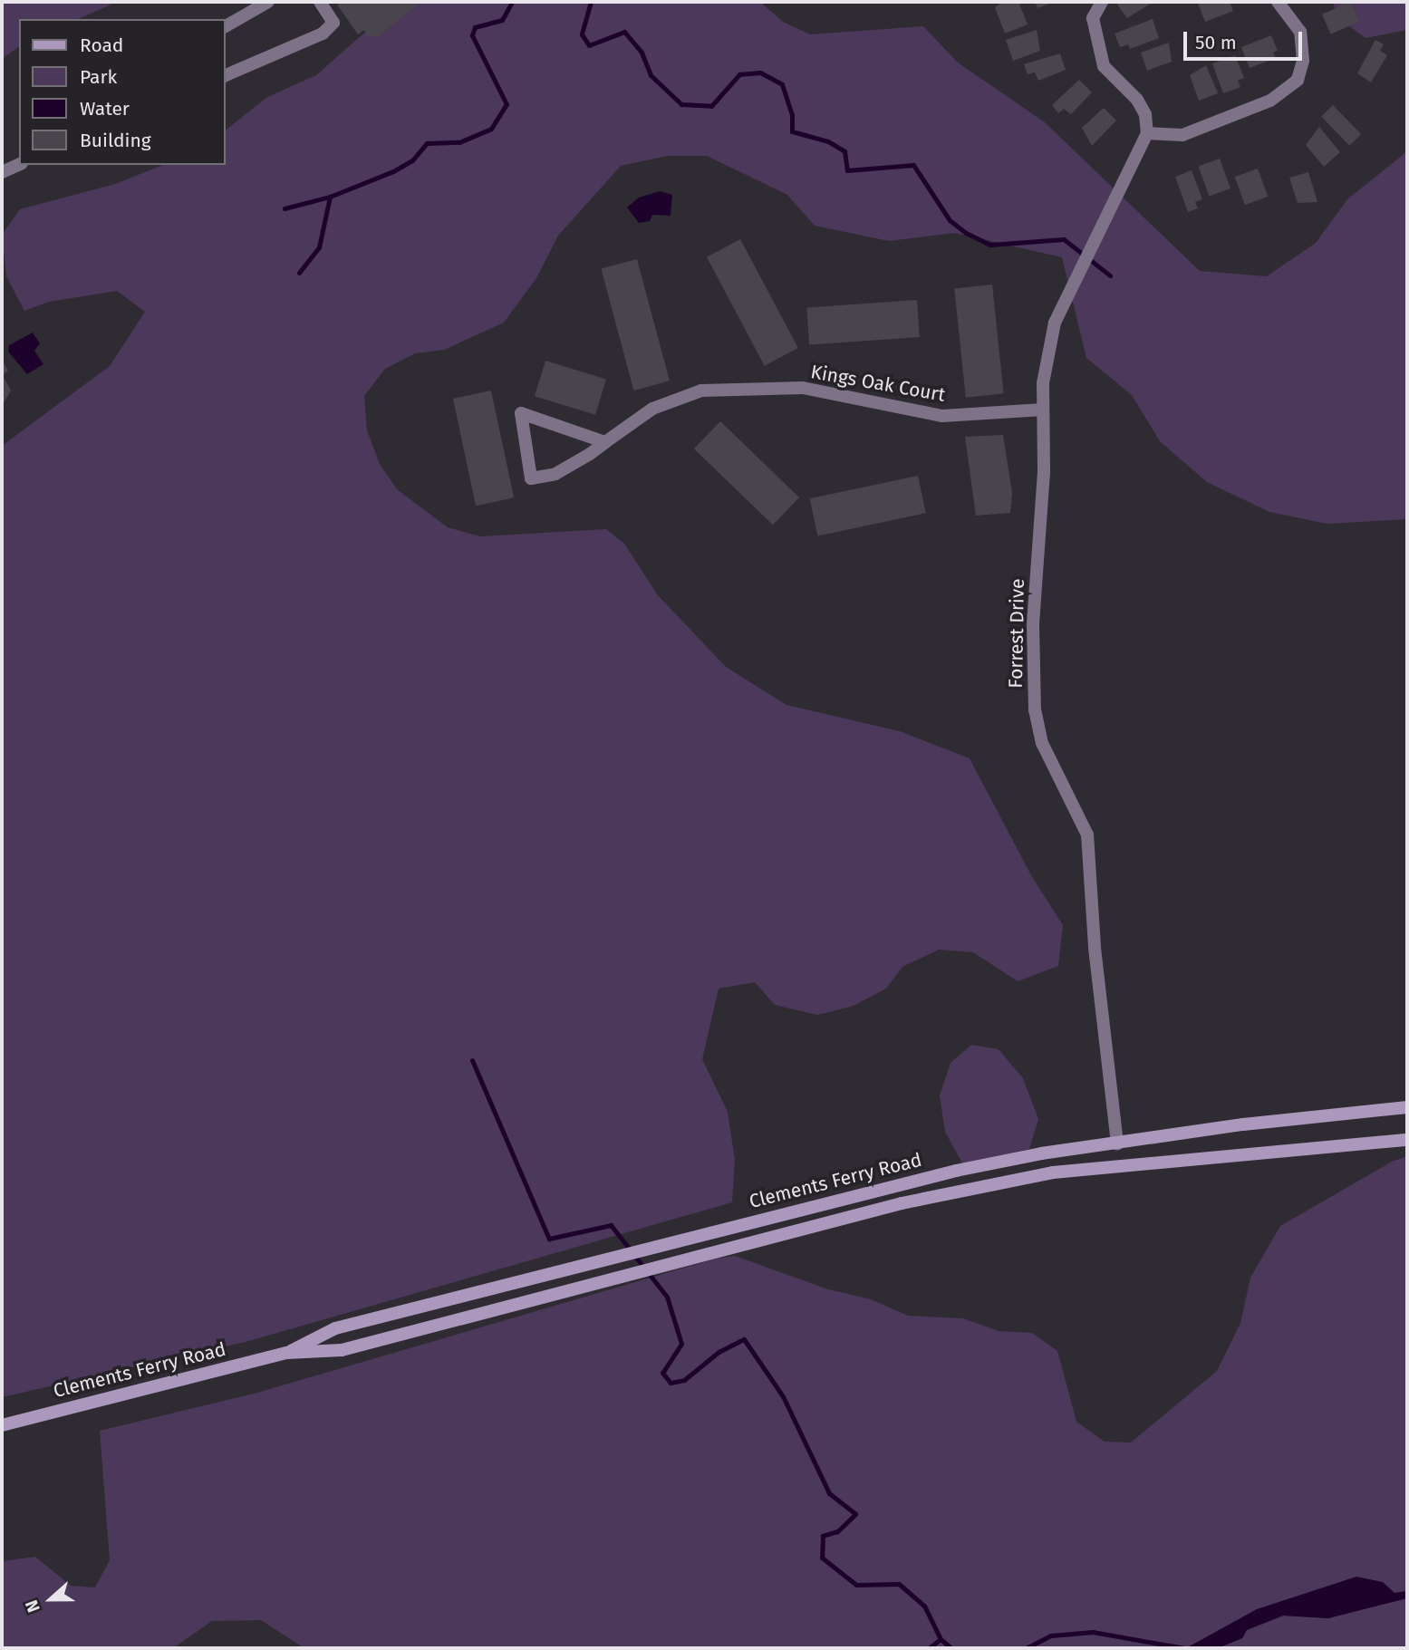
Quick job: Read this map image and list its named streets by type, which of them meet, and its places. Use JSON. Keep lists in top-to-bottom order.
{
  "streets": {
    "main road": ["Clements Ferry Road"],
    "street": ["Kings Oak Court", "Forrest Drive"]
  },
  "crossings": [
    ["Kings Oak Court", "Forrest Drive"],
    ["Forrest Drive", "Clements Ferry Road"]
  ],
  "legend": [
    "Road",
    "Park",
    "Water",
    "Building"
  ],
  "scale_bar": "50 m",
  "north": "left"
}
